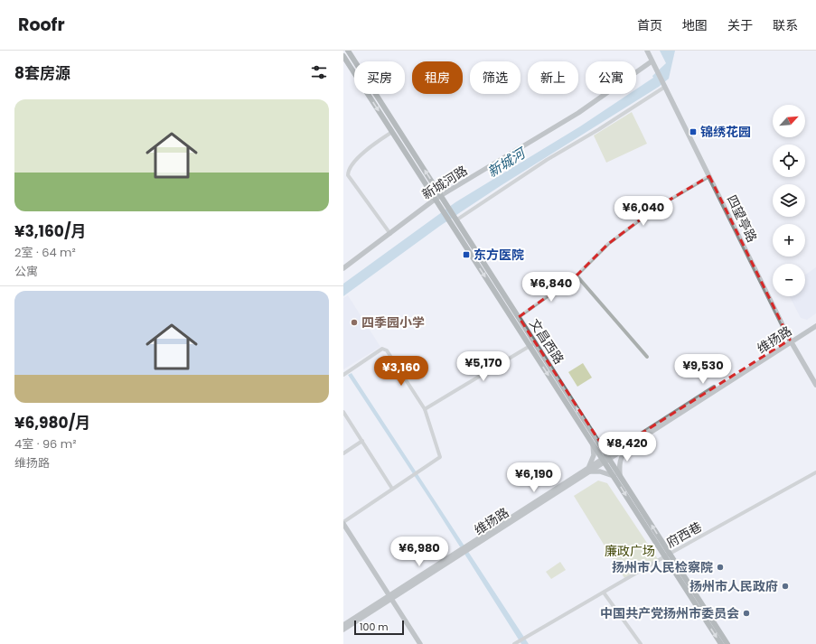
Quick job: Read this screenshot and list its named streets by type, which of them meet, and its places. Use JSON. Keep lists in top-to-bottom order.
{
  "streets": {
    "main road": ["文昌西路"],
    "street": [
      "新城河路",
      "四望亭路",
      "维扬路",
      "府西巷"
    ]
  },
  "crossings": [
    ["新城河路", "四望亭路"],
    ["新城河路", "文昌西路"],
    ["四望亭路", "维扬路"],
    ["维扬路", "文昌西路"],
    ["文昌西路", "府西巷"]
  ],
  "water": ["新城河"],
  "parks": ["廉政广场"],
  "places": {
    "transit": ["锦绣花园", "东方医院"],
    "other": [
      "四季园小学",
      "扬州市人民检察院",
      "扬州市人民政府",
      "中国共产党扬州市委员会"
    ]
  },
  "scale_bar": "100 m",
  "north": "top right",
  "page": {
    "header": "Roofr",
    "nav": [
      "首页",
      "地图",
      "关于",
      "联系"
    ],
    "heading": "8套房源",
    "chip": [
      "买房",
      "租房",
      "筛选",
      "新上",
      "公寓"
    ],
    "list": [
      {
        "name": "¥3,160/月",
        "note": "2室 · 64 m² · 公寓"
      },
      {
        "name": "¥6,980/月",
        "note": "4室 · 96 m² · 维扬路"
      }
    ],
    "map_buttons": ["+", "−"],
    "price": [
      "¥6,040",
      "¥6,840",
      "¥5,170",
      "¥9,530",
      "¥3,160",
      "¥8,420",
      "¥6,190",
      "¥6,980"
    ],
    "scale": "100 m"
  }
}
